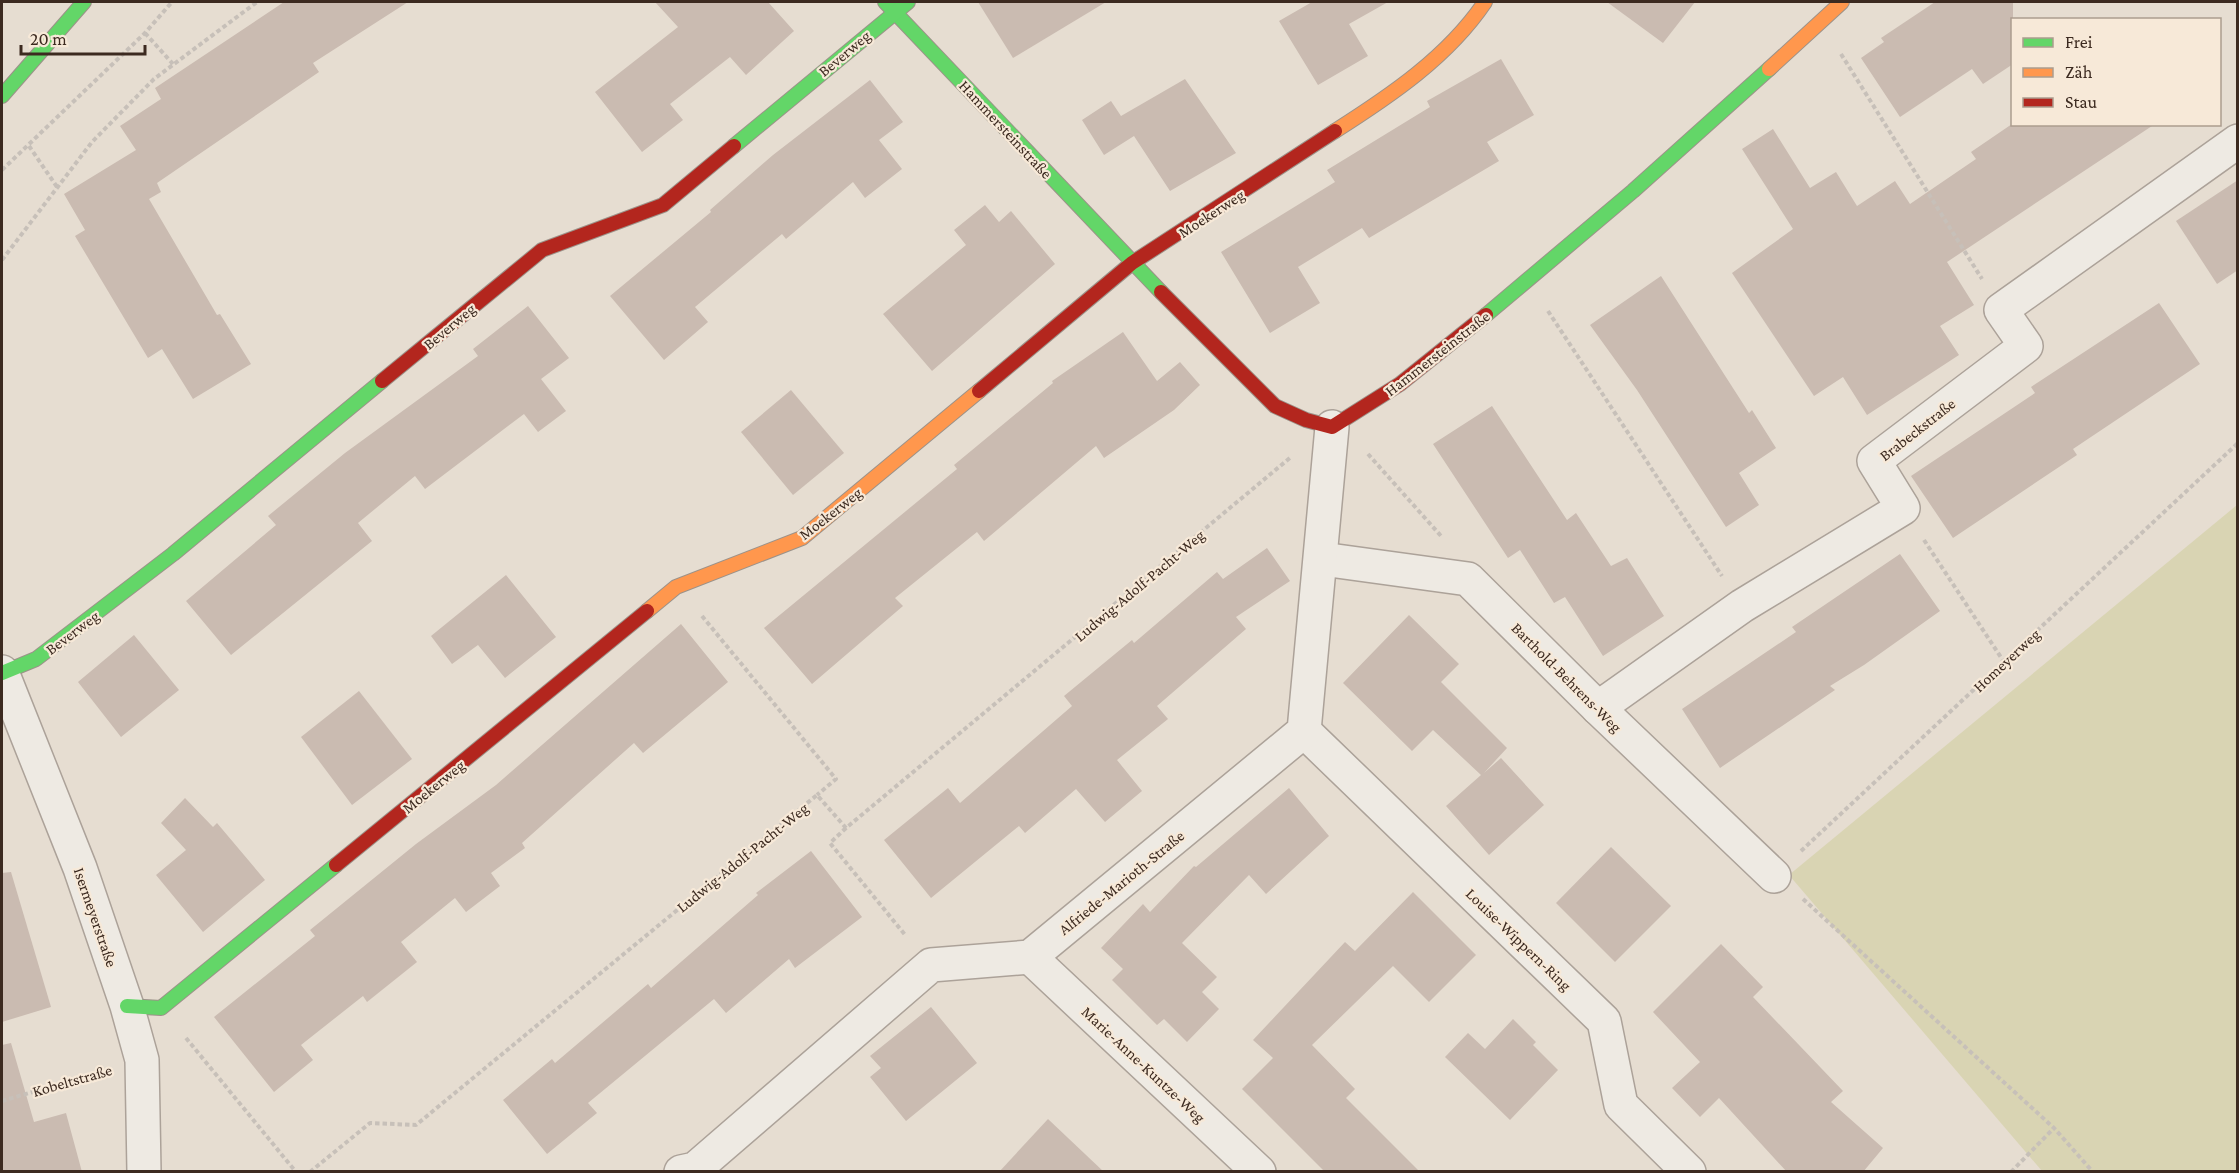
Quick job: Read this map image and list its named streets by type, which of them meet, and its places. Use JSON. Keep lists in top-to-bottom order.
{
  "streets": {
    "street": [
      "Beverweg",
      "Hammersteinstraße",
      "Moekerweg",
      "Brabeckstraße",
      "Barthold-Behrens-Weg",
      "Alfriede-Marioth-Straße",
      "Isermeyerstraße",
      "Louise-Wippern-Ring",
      "Marie-Anne-Kuntze-Weg"
    ],
    "path": ["Ludwig-Adolf-Pacht-Weg", "Homeyerweg", "Kobeltstraße"]
  },
  "crossings": [
    ["Beverweg", "Hammersteinstraße"],
    ["Beverweg", "Isermeyerstraße"],
    ["Hammersteinstraße", "Moekerweg"],
    ["Hammersteinstraße", "Ludwig-Adolf-Pacht-Weg"],
    ["Homeyerweg", "Barthold-Behrens-Weg"],
    ["Alfriede-Marioth-Straße", "Louise-Wippern-Ring"],
    ["Alfriede-Marioth-Straße", "Marie-Anne-Kuntze-Weg"],
    ["Isermeyerstraße", "Kobeltstraße"]
  ],
  "legend": ["Frei", "Zäh", "Stau"],
  "scale_bar": "20 m"
}
